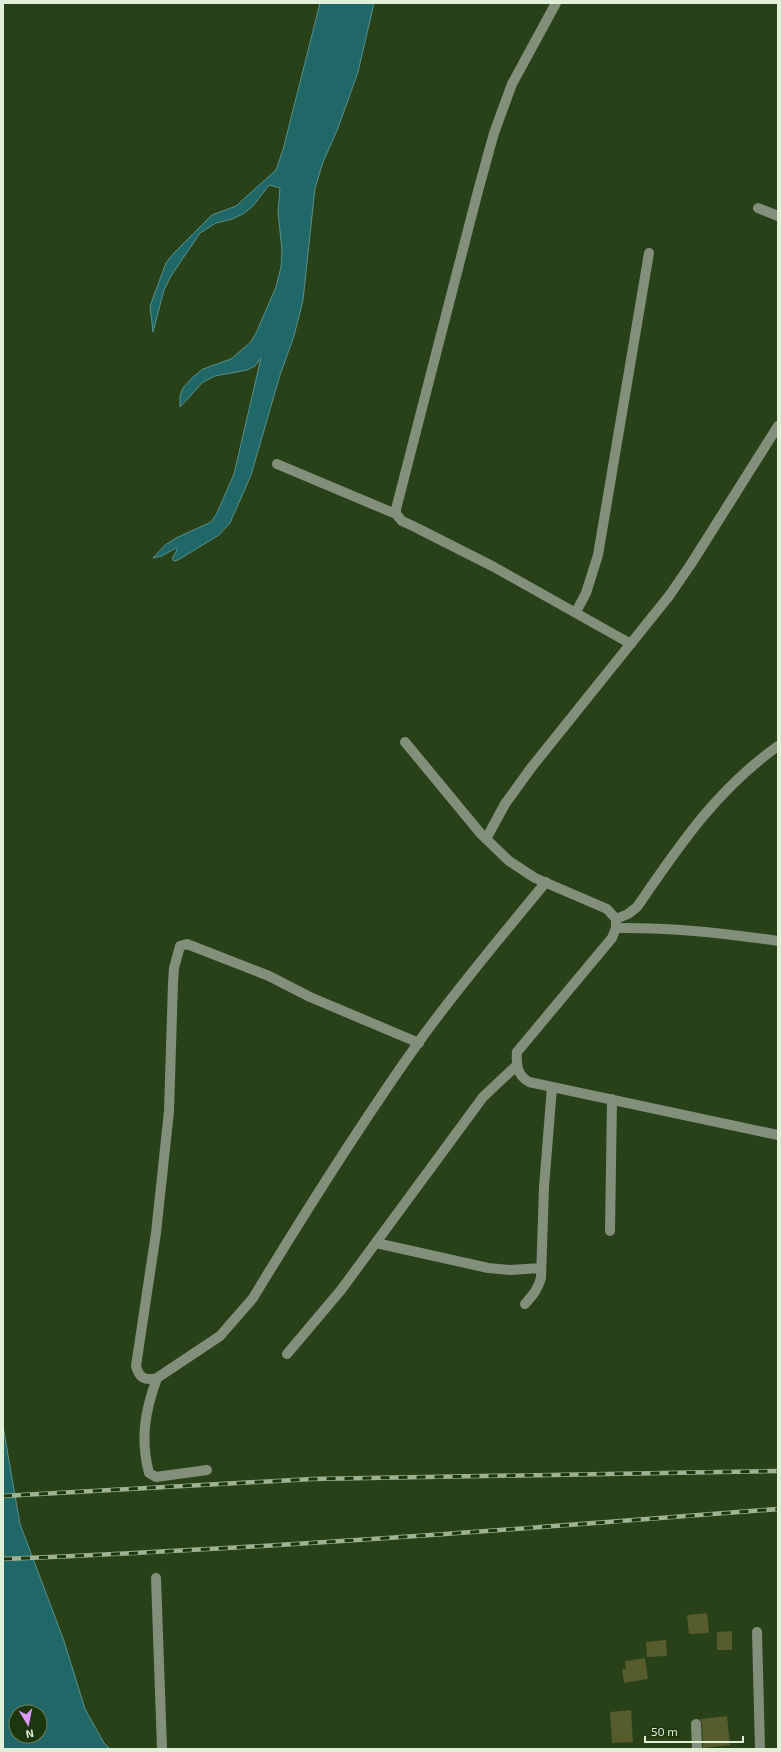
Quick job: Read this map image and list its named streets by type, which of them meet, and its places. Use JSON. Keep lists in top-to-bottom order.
{
  "scale_bar": "50 m",
  "north": "bottom"
}
